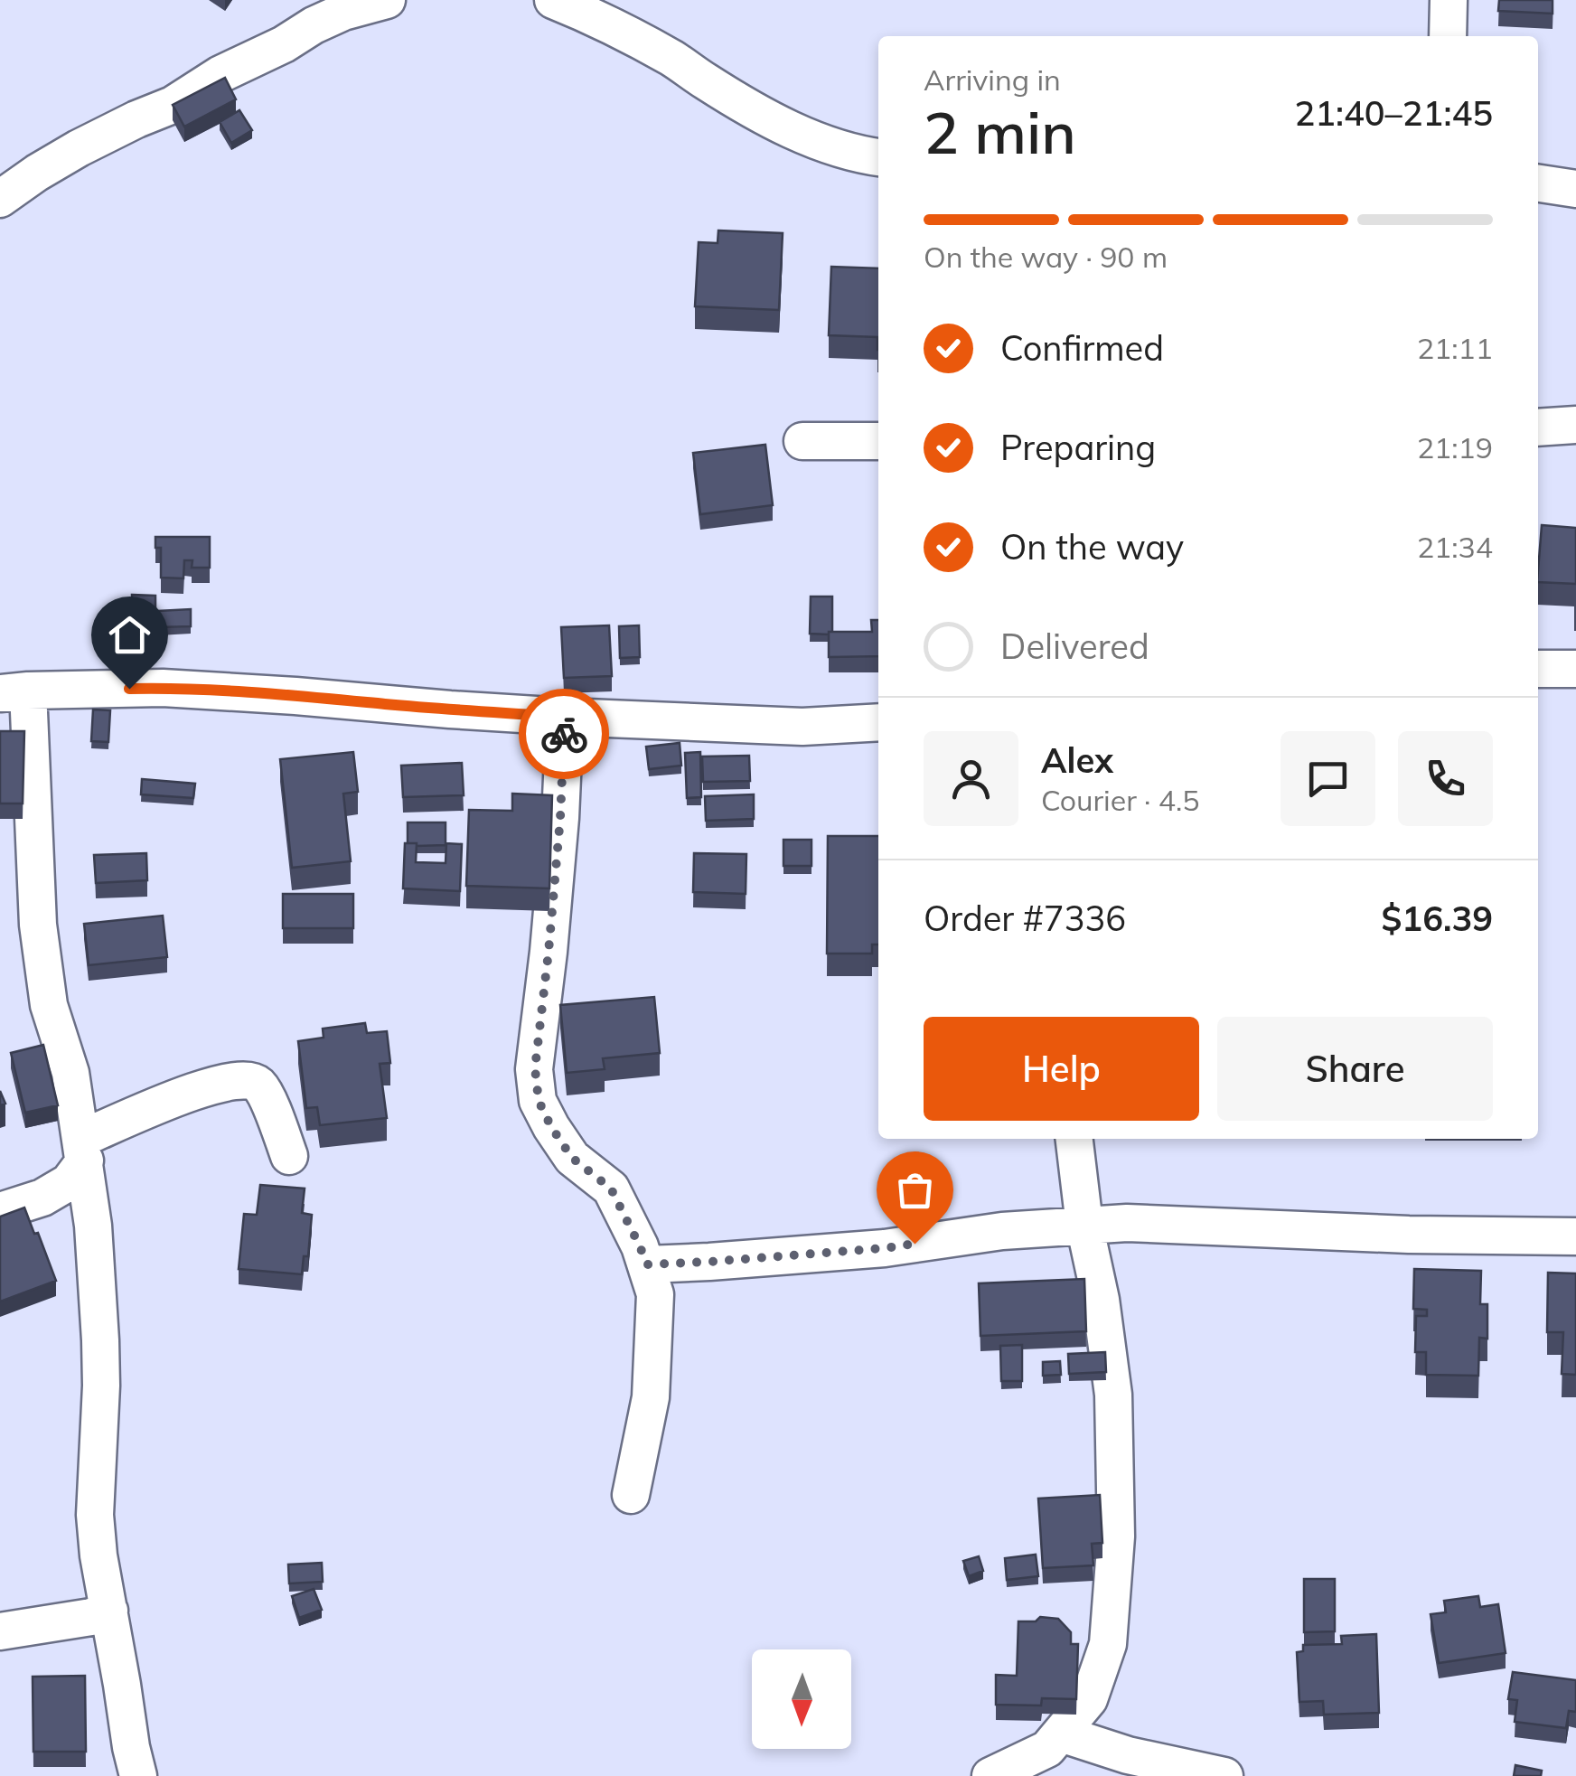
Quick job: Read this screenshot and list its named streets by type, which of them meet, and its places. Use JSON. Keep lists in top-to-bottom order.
{
  "north": "bottom",
  "page": {
    "heading": ["2 min", "Arriving in", "21:40–21:45"],
    "panel": [
      "Alex",
      "Courier · 4.5",
      "Order #7336",
      "$16.39"
    ],
    "bar": "On the way · 90 m",
    "list": [
      ["Confirmed", "21:11"],
      ["Preparing", "21:19"],
      ["On the way", "21:34"],
      "Delivered"
    ],
    "buttons": ["Help", "Share"]
  }
}
